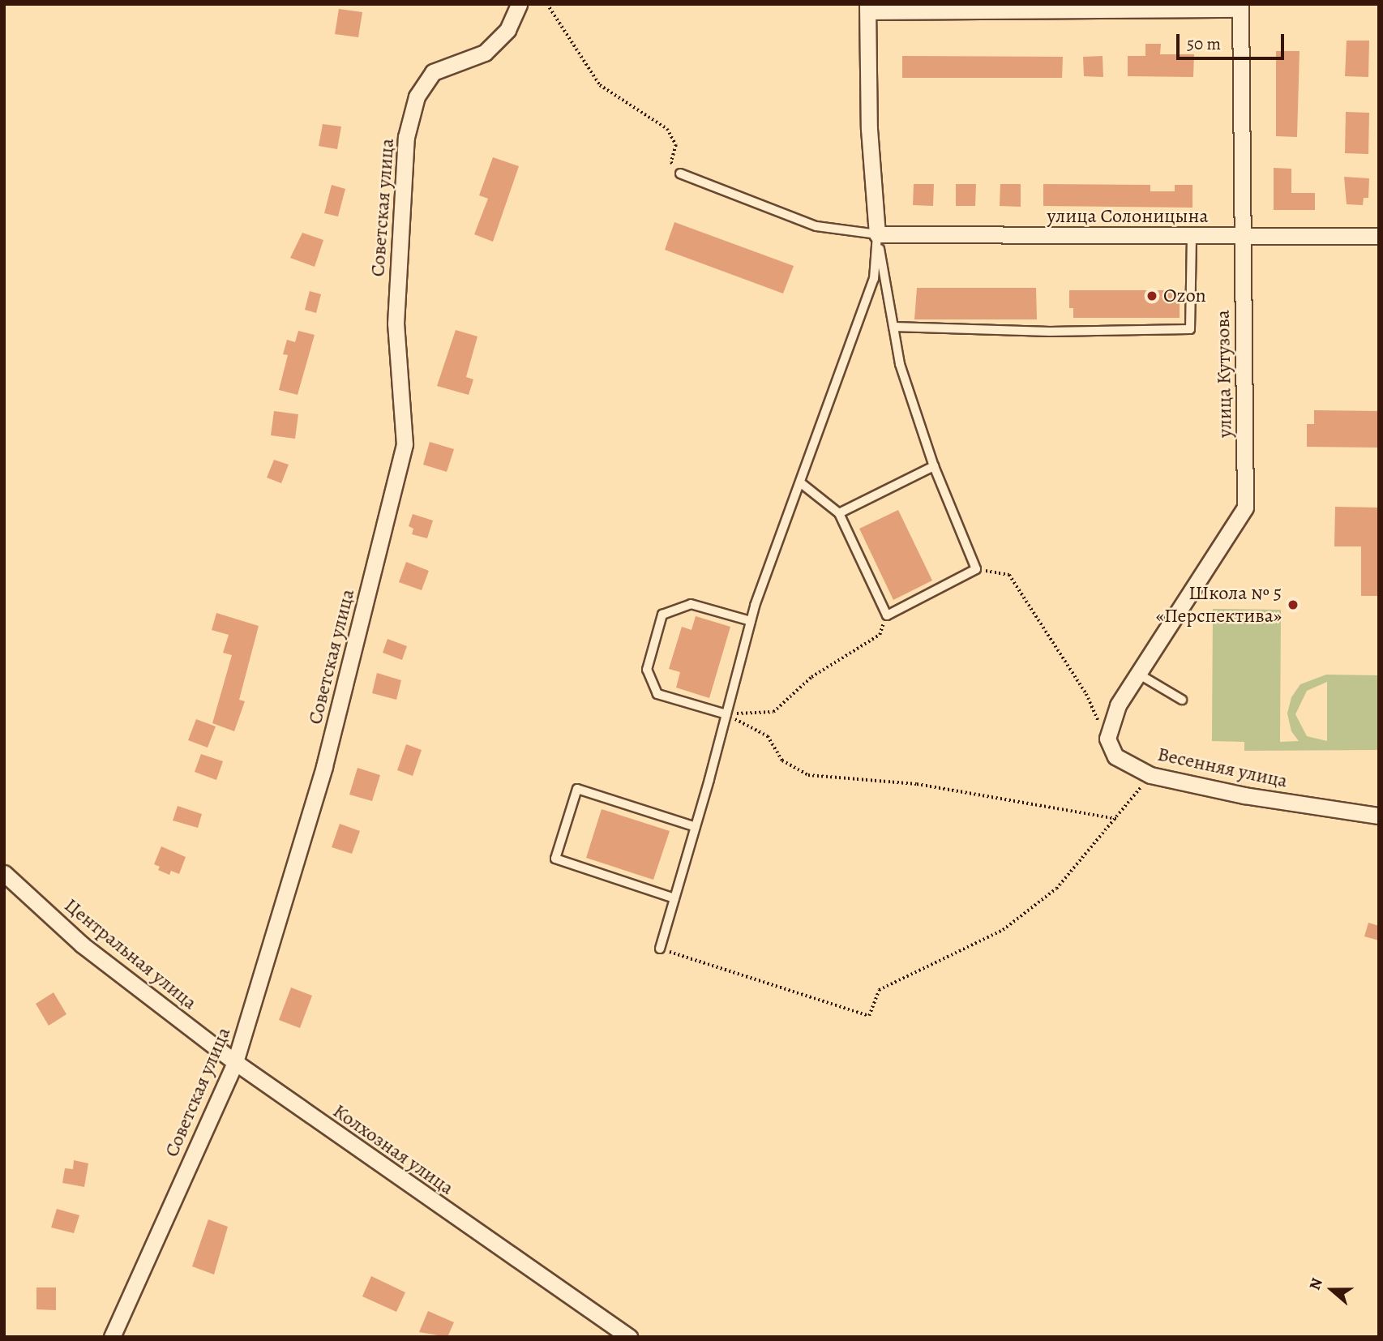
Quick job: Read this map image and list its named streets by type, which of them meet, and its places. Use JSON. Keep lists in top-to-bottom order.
{
  "streets": {
    "street": [
      "Советская улица",
      "улица Солоницына",
      "улица Кутузова",
      "Весенняя улица",
      "Центральная улица",
      "Колхозная улица"
    ]
  },
  "crossings": [
    ["Советская улица", "Центральная улица"],
    ["Советская улица", "Колхозная улица"],
    ["улица Солоницына", "улица Кутузова"],
    ["улица Кутузова", "Весенняя улица"],
    ["Центральная улица", "Колхозная улица"]
  ],
  "places": ["Ozon", "Школа № 5 «Перспектива»"],
  "scale_bar": "50 m",
  "north": "left"
}
